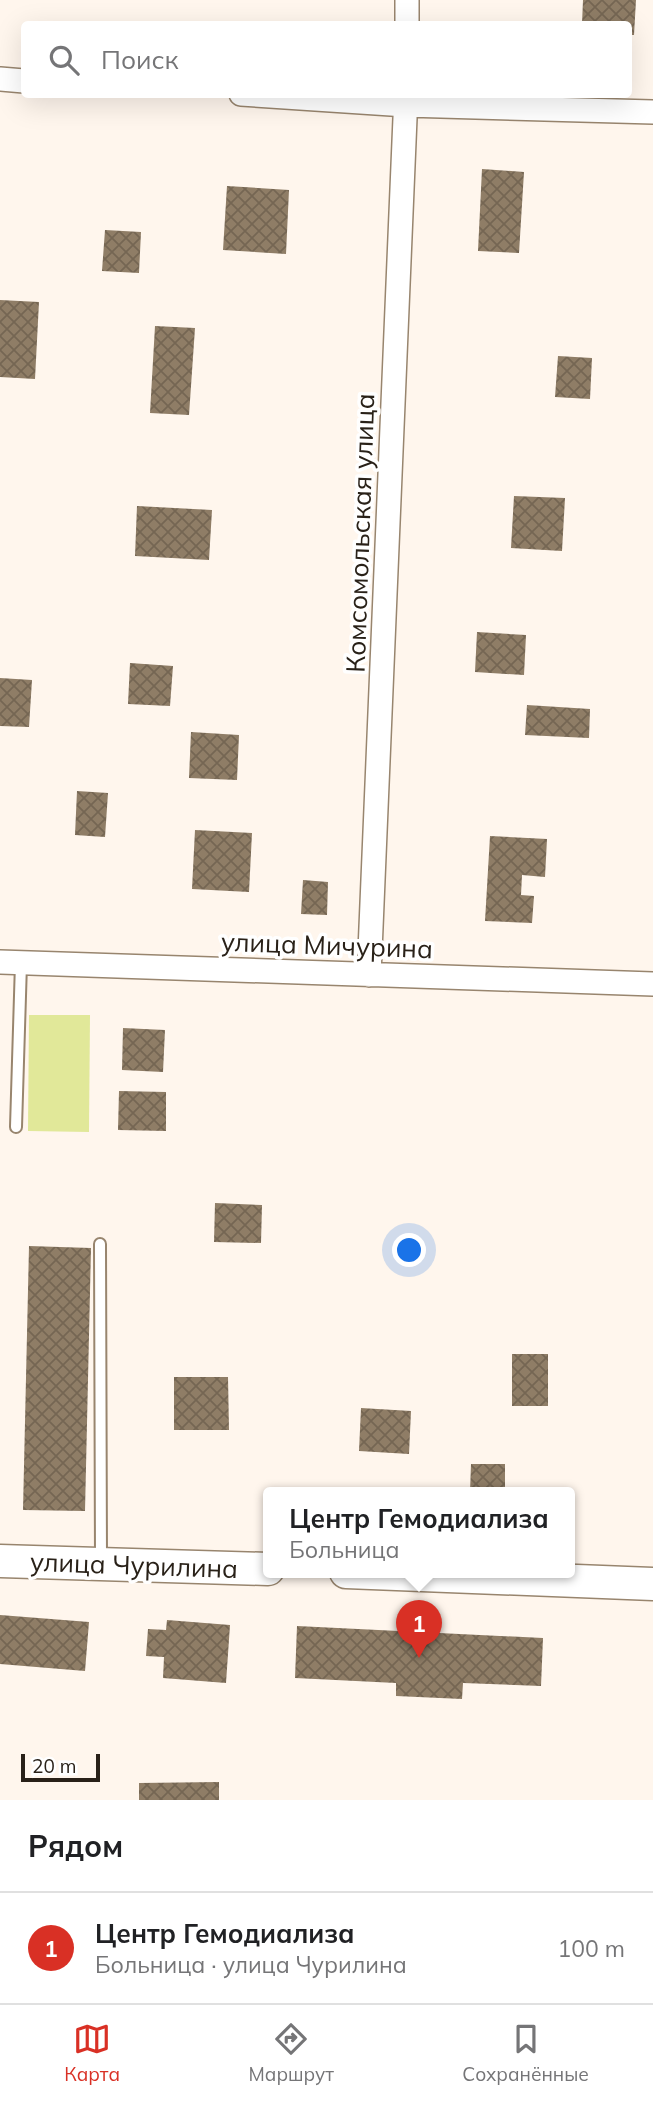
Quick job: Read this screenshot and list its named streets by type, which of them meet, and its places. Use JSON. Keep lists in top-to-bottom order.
{
  "streets": {
    "street": ["Комсомольская улица", "улица Мичурина", "улица Чурилина"]
  },
  "crossings": [
    ["Комсомольская улица", "улица Мичурина"]
  ],
  "scale_bar": "20 m",
  "page": {
    "search": "Поиск",
    "popup": ["Центр Гемодиализа", "Больница"],
    "pins": "1",
    "scale": "20 m",
    "heading": "Рядом",
    "list": [
      {
        "mark": "1",
        "name": "Центр Гемодиализа",
        "note": "Больница · улица Чурилина",
        "value": "100 m"
      }
    ],
    "nav": ["Карта", "Маршрут", "Сохранённые"]
  }
}
